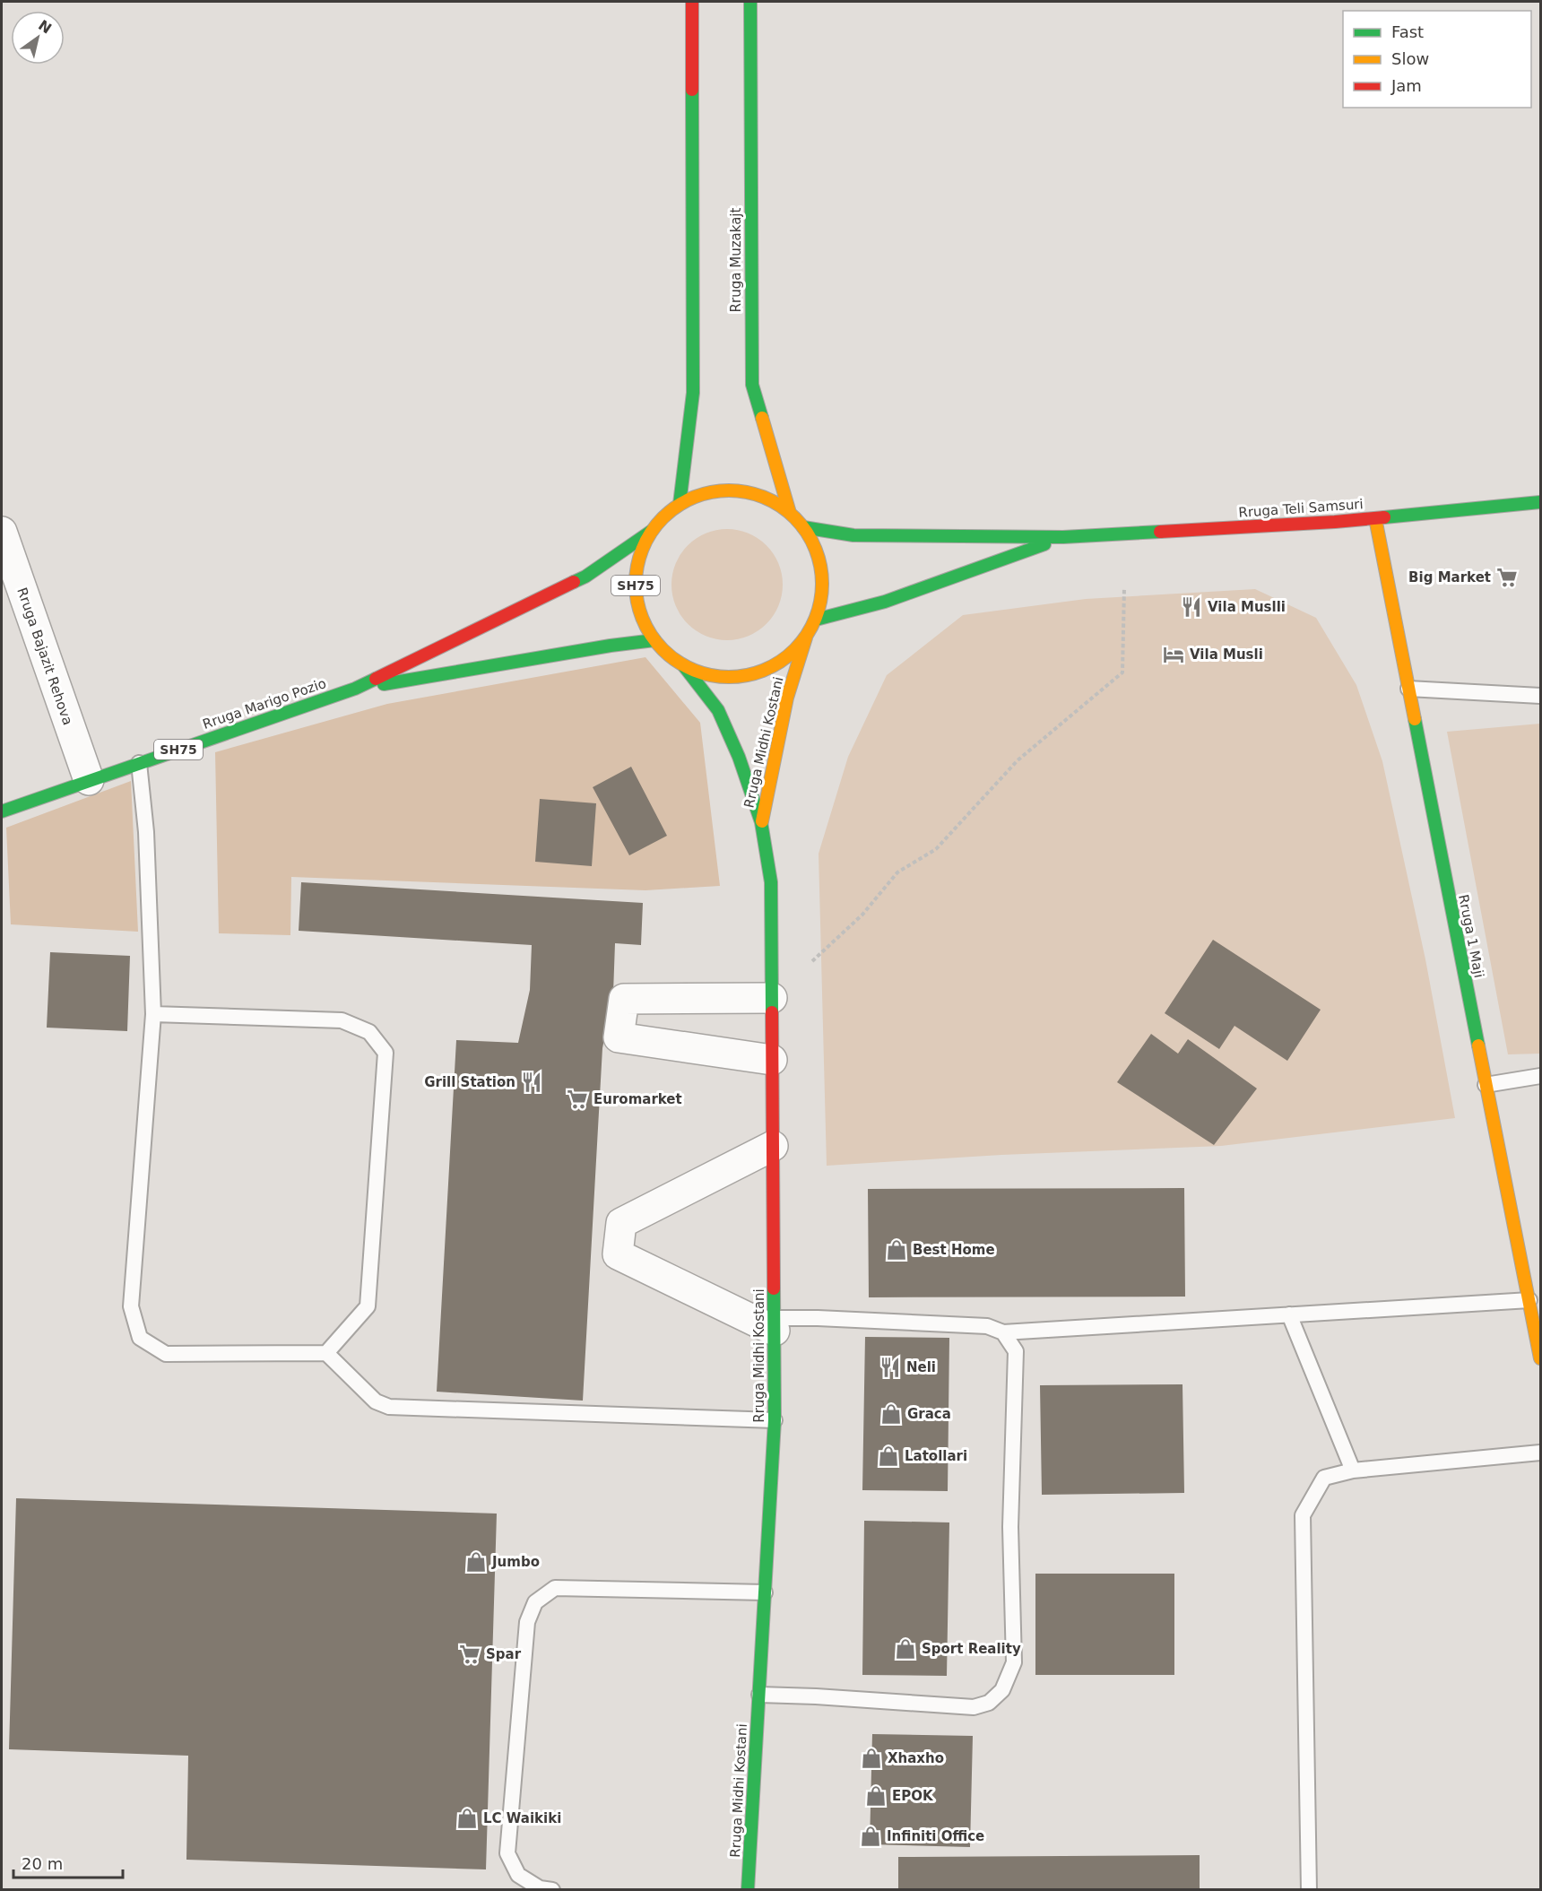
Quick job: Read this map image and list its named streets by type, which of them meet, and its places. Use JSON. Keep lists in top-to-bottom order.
{
  "streets": {
    "main road": [
      "Rruga Muzakajt",
      "Rruga Teli Samsuri",
      "SH75",
      "Rruga Marigo Pozio",
      "Rruga Midhi Kostani",
      "Rruga 1 Maji"
    ],
    "street": ["Rruga Bajazit Rehova"]
  },
  "crossings": [
    ["Rruga Muzakajt", "Rruga Teli Samsuri"],
    ["Rruga Muzakajt", "SH75"],
    ["Rruga Muzakajt", "Rruga Marigo Pozio"],
    ["Rruga Muzakajt", "Rruga Midhi Kostani"],
    ["Rruga Teli Samsuri", "SH75"],
    ["Rruga Teli Samsuri", "Rruga Marigo Pozio"],
    ["Rruga Teli Samsuri", "Rruga Midhi Kostani"],
    ["Rruga Teli Samsuri", "Rruga 1 Maji"],
    ["SH75", "Rruga Marigo Pozio"],
    ["SH75", "Rruga Midhi Kostani"],
    ["Rruga Bajazit Rehova", "Rruga Marigo Pozio"],
    ["Rruga Marigo Pozio", "Rruga Midhi Kostani"]
  ],
  "places": {
    "supermarket": ["Big Market", "Euromarket", "Spar"],
    "restaurant": ["Vila Muslli", "Grill Station", "Neli"],
    "hotel": ["Vila Musli"],
    "shop": [
      "Best Home",
      "Graca",
      "Latollari",
      "Jumbo",
      "Sport Reality",
      "Xhaxho",
      "EPOK",
      "LC Waikiki",
      "Infiniti Office"
    ]
  },
  "legend": ["Fast", "Slow", "Jam"],
  "scale_bar": "20 m",
  "north": "top right"
}
